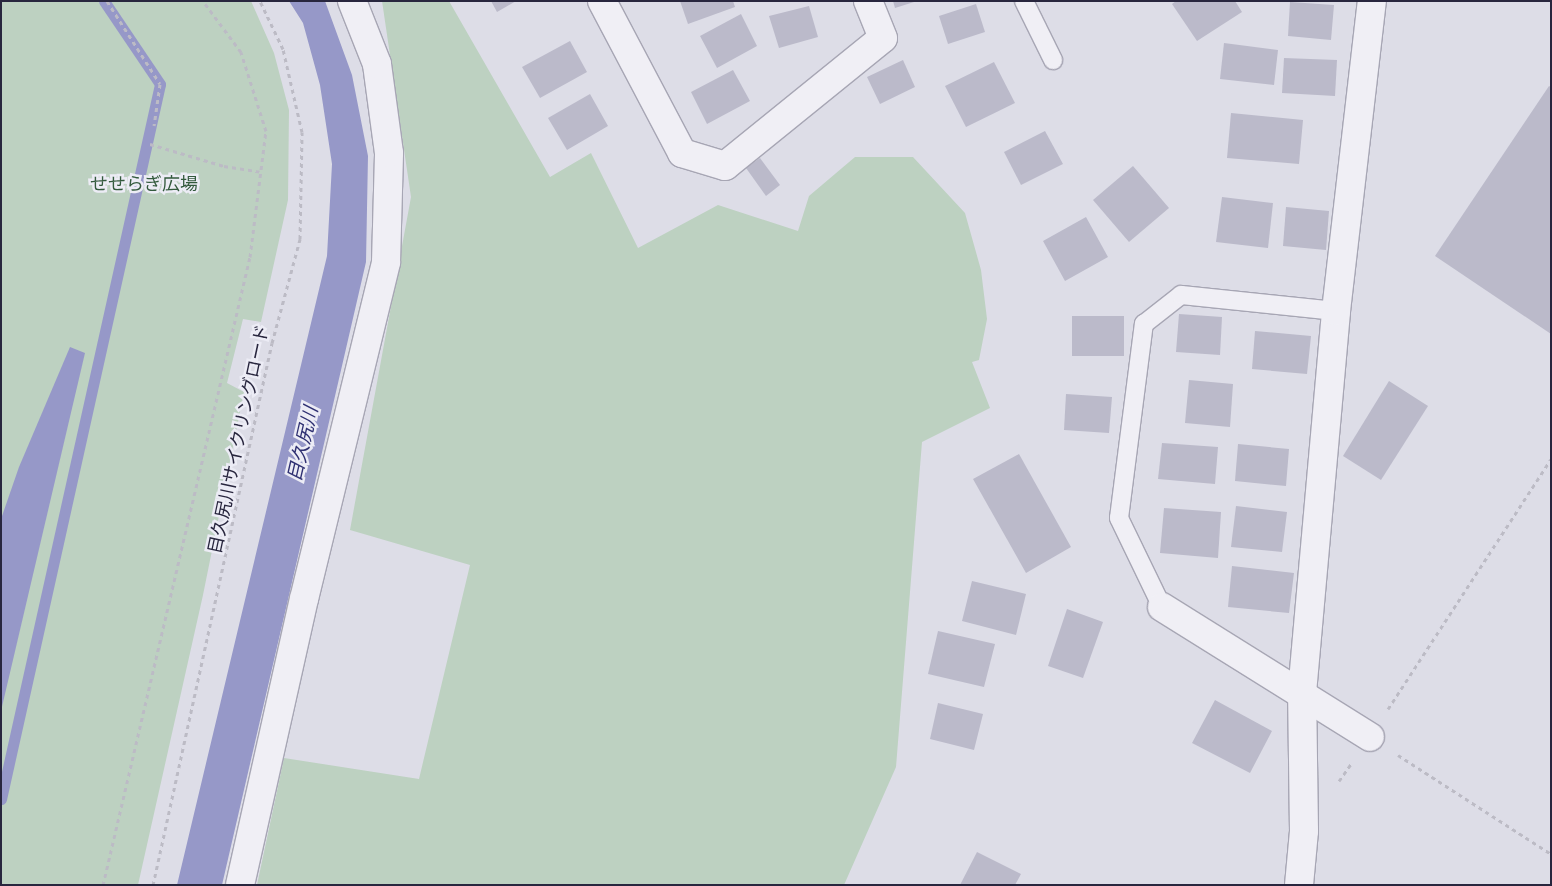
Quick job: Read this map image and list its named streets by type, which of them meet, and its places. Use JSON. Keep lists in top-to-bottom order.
{
  "streets": {
    "path": ["目久尻川サイクリングロード"]
  },
  "water": ["目久尻川"],
  "parks": ["せせらぎ広場"]
}
